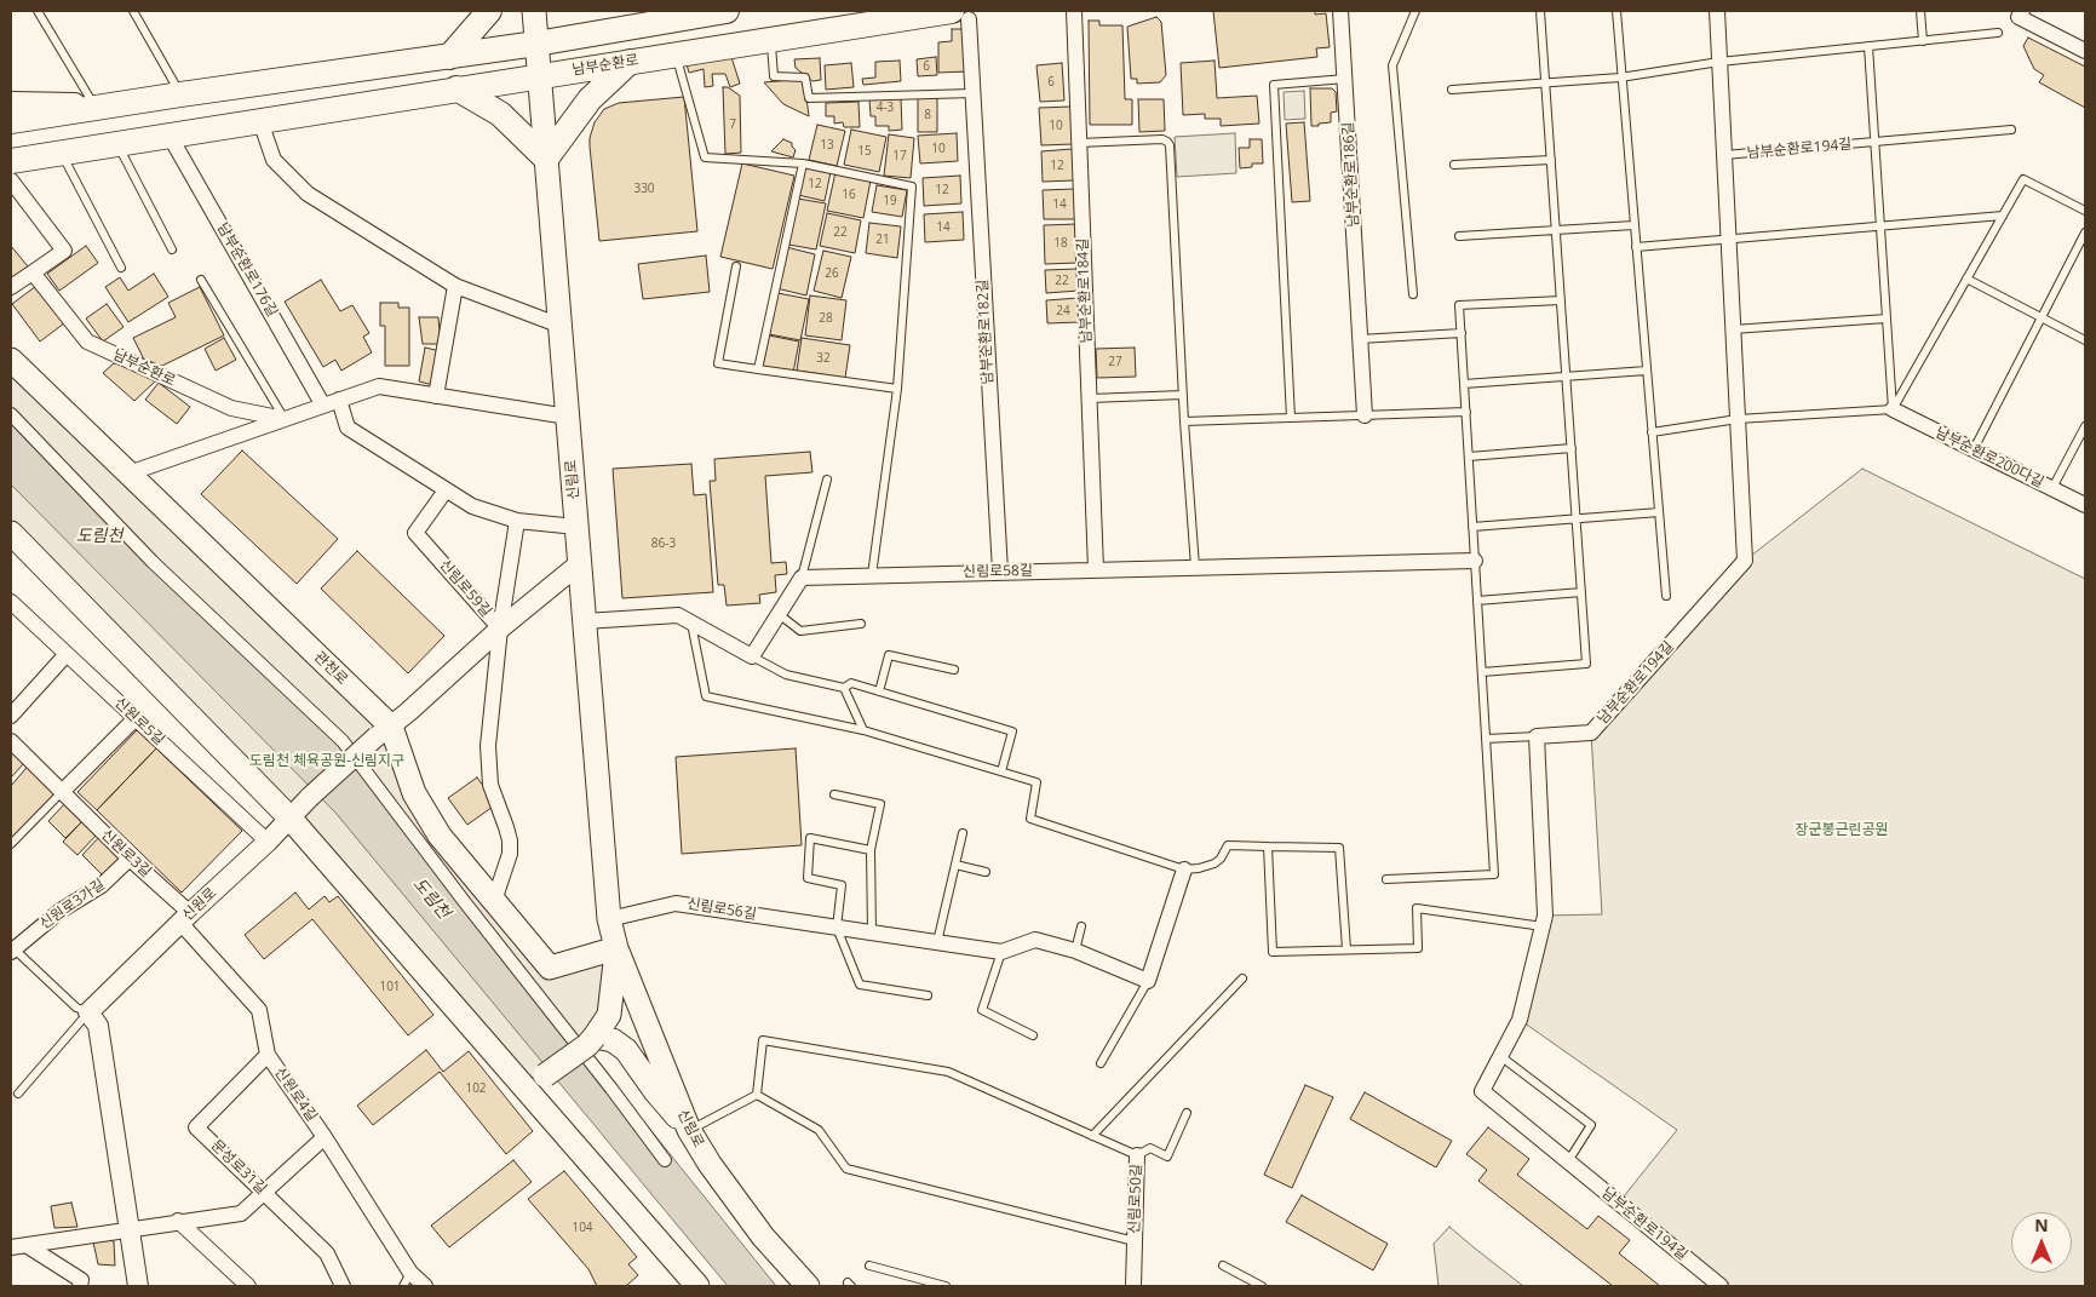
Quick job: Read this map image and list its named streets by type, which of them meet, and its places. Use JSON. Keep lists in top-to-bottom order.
{
  "streets": {
    "main road": ["남부순환로", "신림로", "관천로"],
    "street": [
      "남부순환로194길",
      "남부순환로186길",
      "남부순환로176길",
      "남부순환로184길",
      "남부순환로182길",
      "남부순환로200다길",
      "신림로58길",
      "신림로59길",
      "신원로5길",
      "신원로3길",
      "신원로3가길",
      "신원로",
      "신림로56길",
      "신원로4길",
      "문성로31길",
      "신림로50길"
    ]
  },
  "crossings": [
    ["남부순환로", "남부순환로176길"],
    ["남부순환로", "남부순환로182길"],
    ["남부순환로", "신림로"],
    ["남부순환로184길", "신림로58길"],
    ["남부순환로182길", "신림로58길"],
    ["신림로", "관천로"],
    ["신림로", "신림로56길"],
    ["관천로", "신원로"],
    ["신원로5길", "신원로"],
    ["신원로3길", "신원로3가길"],
    ["신원로3길", "신원로"],
    ["신원로3길", "신원로4길"],
    ["신원로3가길", "신원로"],
    ["신원로", "신원로4길"],
    ["신원로4길", "문성로31길"]
  ],
  "water": ["도림천"],
  "parks": ["도림천 체육공원-신림지구", "장군봉근린공원"],
  "house_numbers": [
    "6",
    "6",
    "4-3",
    "8",
    "7",
    "10",
    "13",
    "10",
    "15",
    "17",
    "12",
    "12",
    "330",
    "12",
    "16",
    "19",
    "14",
    "14",
    "22",
    "21",
    "18",
    "26",
    "22",
    "24",
    "28",
    "32",
    "27",
    "86-3",
    "101",
    "102",
    "104"
  ],
  "north": "top"
}
